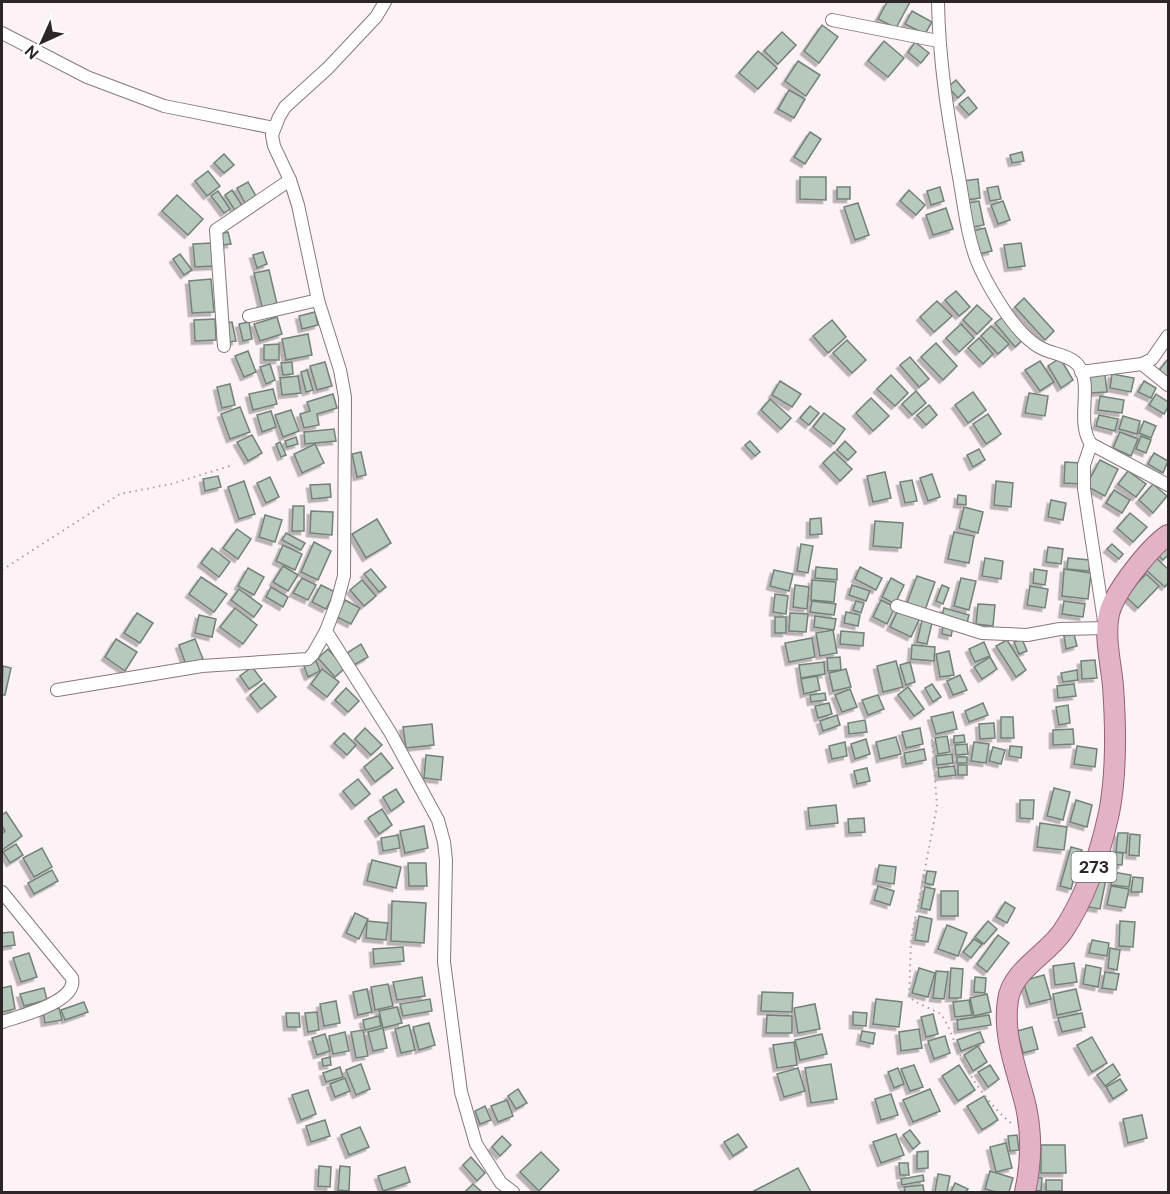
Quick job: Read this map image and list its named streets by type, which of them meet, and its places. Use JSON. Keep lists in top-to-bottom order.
{
  "streets": {
    "main road": ["273"]
  },
  "north": "bottom left"
}
